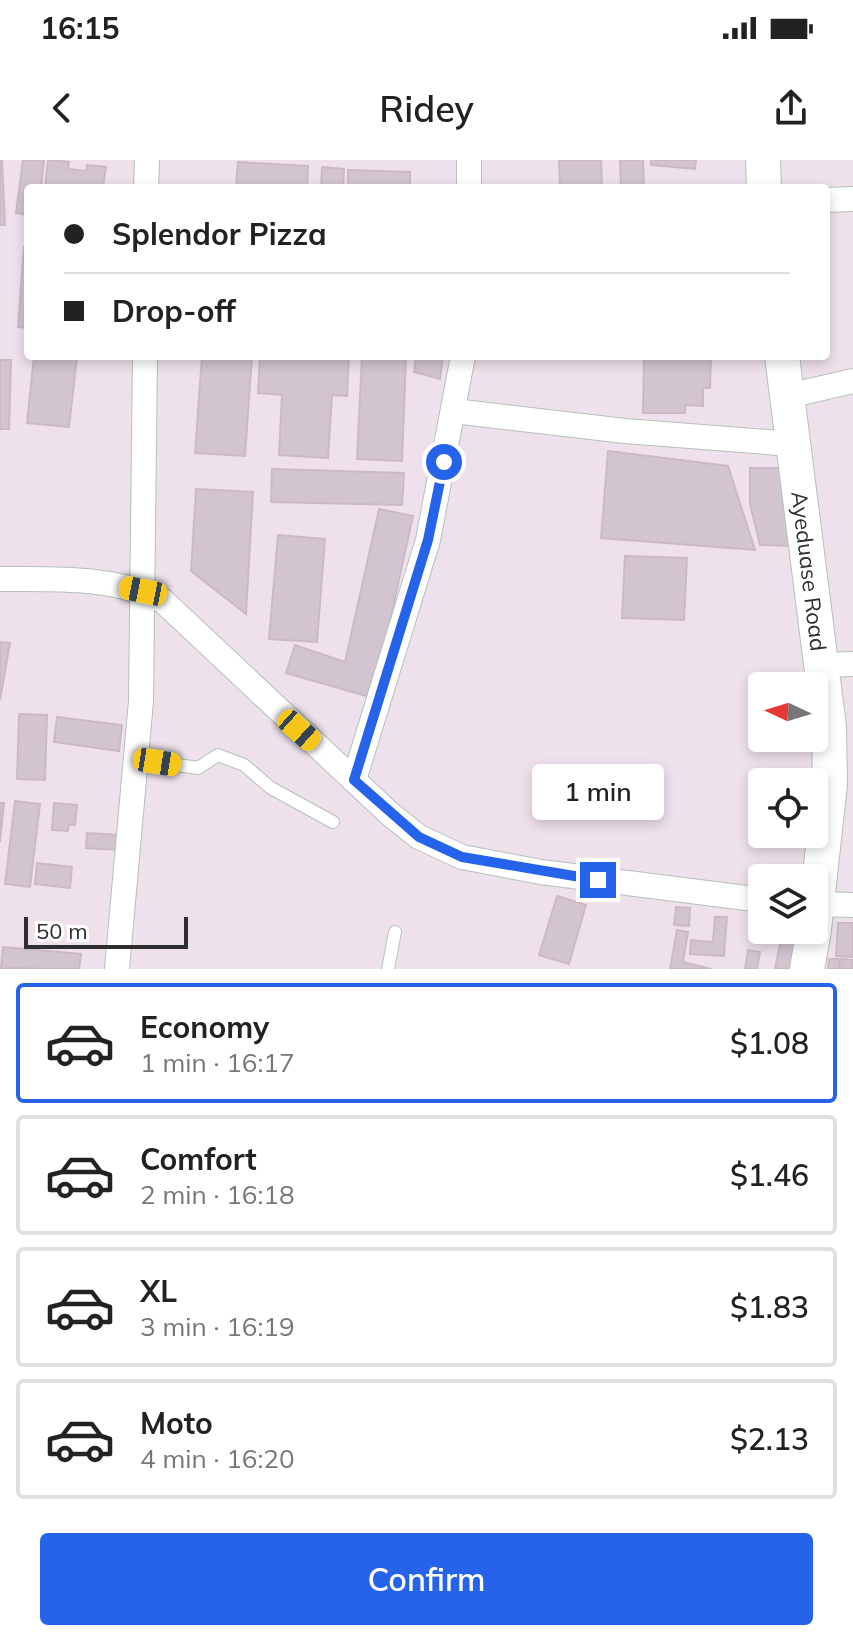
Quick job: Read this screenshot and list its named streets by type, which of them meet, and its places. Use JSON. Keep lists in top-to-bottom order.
{
  "streets": {
    "street": ["Ayeduase Road"]
  },
  "scale_bar": "50 m",
  "north": "left",
  "page": {
    "status": "16:15",
    "header": "Ridey",
    "banner": ["Splendor Pizza", "Drop-off"],
    "bubble": "1 min",
    "scale": "50 m",
    "list": [
      {
        "name": "Economy",
        "note": "1 min · 16:17",
        "value": "$1.08"
      },
      {
        "name": "Comfort",
        "note": "2 min · 16:18",
        "value": "$1.46"
      },
      {
        "name": "XL",
        "note": "3 min · 16:19",
        "value": "$1.83"
      },
      {
        "name": "Moto",
        "note": "4 min · 16:20",
        "value": "$2.13"
      }
    ],
    "buttons": "Confirm"
  }
}
